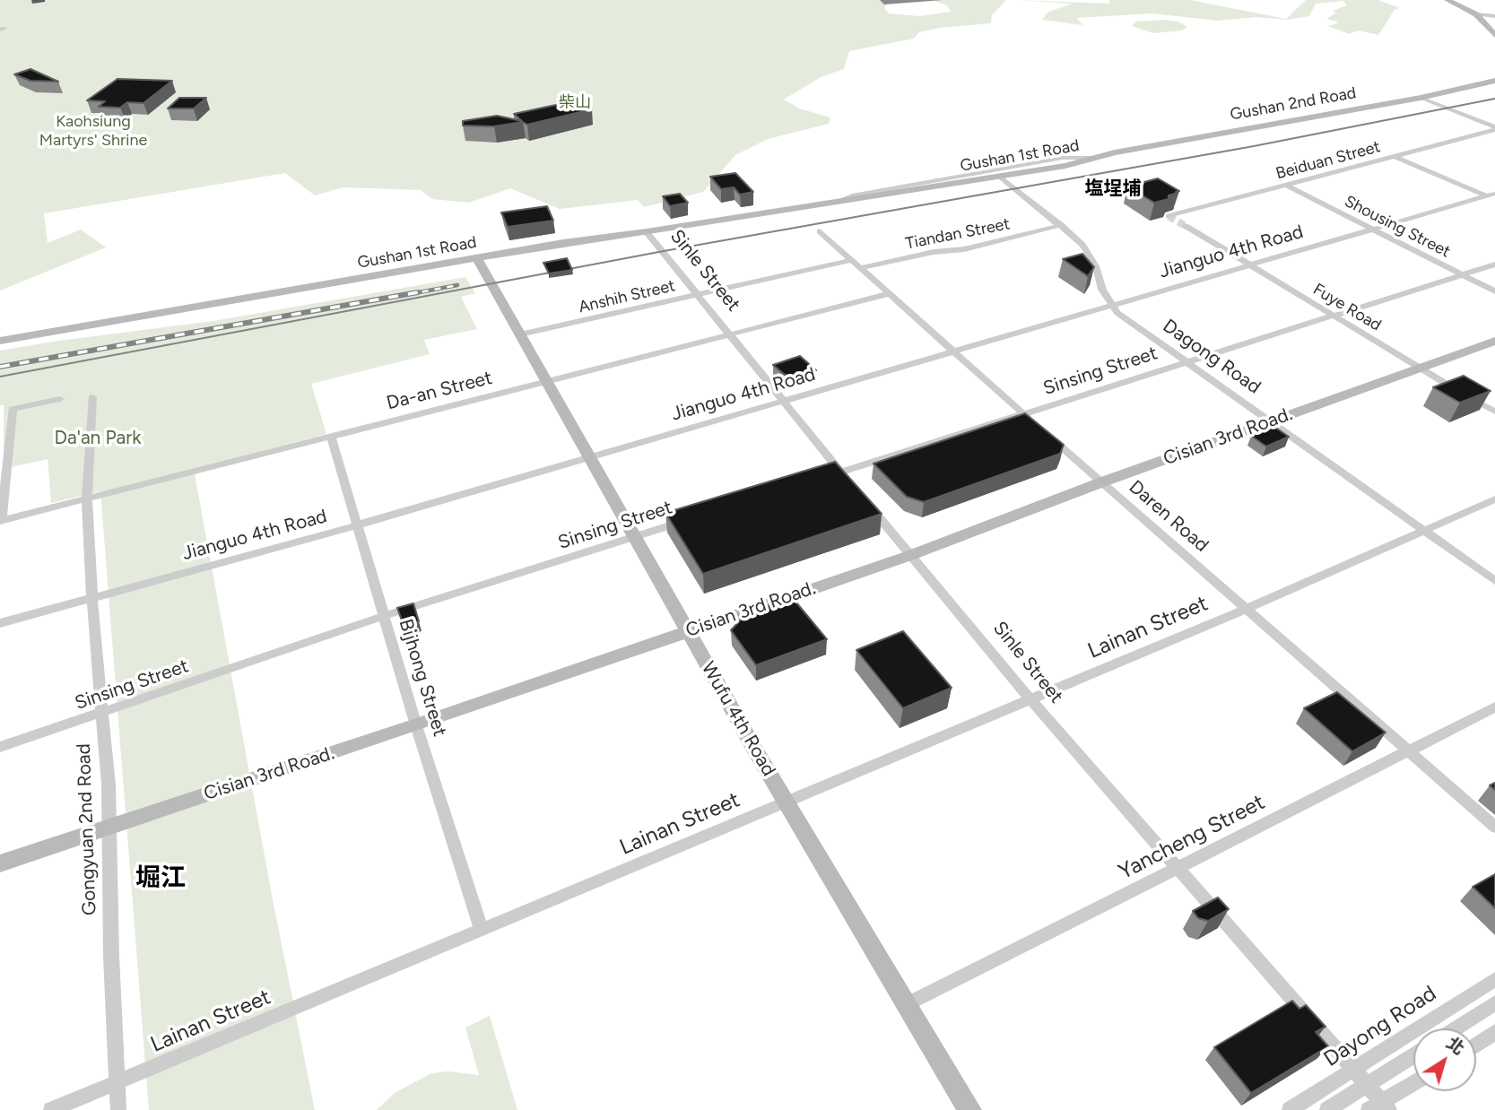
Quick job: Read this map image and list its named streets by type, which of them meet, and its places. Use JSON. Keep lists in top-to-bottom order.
{
  "streets": {
    "street": [
      "Gushan 2nd Road",
      "Gushan 1st Road",
      "Beiduan Street",
      "Shousing Street",
      "Tiandan Street",
      "Jianguo 4th Road",
      "Sinle Street",
      "Anshih Street",
      "Fuye Road",
      "Dagong Road",
      "Sinsing Street",
      "Da-an Street",
      "Cisian 3rd Road.",
      "Daren Road",
      "Lainan Street",
      "Bijhong Street",
      "Wufu 4th Road",
      "Gongyuan 2nd Road",
      "Yancheng Street",
      "Dayong Road"
    ]
  },
  "crossings": [
    ["Gushan 2nd Road", "Gushan 1st Road"],
    ["Gushan 1st Road", "Sinle Street"],
    ["Gushan 1st Road", "Dagong Road"],
    ["Gushan 1st Road", "Wufu 4th Road"],
    ["Beiduan Street", "Shousing Street"],
    ["Shousing Street", "Jianguo 4th Road"],
    ["Shousing Street", "Sinsing Street"],
    ["Tiandan Street", "Dagong Road"],
    ["Jianguo 4th Road", "Sinle Street"],
    ["Jianguo 4th Road", "Fuye Road"],
    ["Jianguo 4th Road", "Dagong Road"],
    ["Jianguo 4th Road", "Bijhong Street"],
    ["Jianguo 4th Road", "Wufu 4th Road"],
    ["Jianguo 4th Road", "Gongyuan 2nd Road"],
    ["Sinle Street", "Anshih Street"],
    ["Sinle Street", "Sinsing Street"],
    ["Sinle Street", "Da-an Street"],
    ["Sinle Street", "Cisian 3rd Road."],
    ["Sinle Street", "Lainan Street"],
    ["Sinle Street", "Yancheng Street"],
    ["Sinle Street", "Dayong Road"],
    ["Anshih Street", "Wufu 4th Road"],
    ["Fuye Road", "Sinsing Street"],
    ["Fuye Road", "Cisian 3rd Road."],
    ["Dagong Road", "Sinsing Street"],
    ["Dagong Road", "Cisian 3rd Road."],
    ["Dagong Road", "Lainan Street"],
    ["Sinsing Street", "Bijhong Street"],
    ["Sinsing Street", "Wufu 4th Road"],
    ["Sinsing Street", "Gongyuan 2nd Road"],
    ["Da-an Street", "Bijhong Street"],
    ["Da-an Street", "Wufu 4th Road"],
    ["Da-an Street", "Gongyuan 2nd Road"],
    ["Cisian 3rd Road.", "Daren Road"],
    ["Cisian 3rd Road.", "Bijhong Street"],
    ["Cisian 3rd Road.", "Wufu 4th Road"],
    ["Cisian 3rd Road.", "Gongyuan 2nd Road"],
    ["Daren Road", "Lainan Street"],
    ["Daren Road", "Yancheng Street"],
    ["Lainan Street", "Bijhong Street"],
    ["Lainan Street", "Wufu 4th Road"],
    ["Lainan Street", "Gongyuan 2nd Road"],
    ["Wufu 4th Road", "Yancheng Street"]
  ],
  "districts": ["塩埕埔", "堀江"],
  "parks": ["柴山", "Kaohsiung Martyrs' Shrine", "Da'an Park"],
  "north": "top right"
}
